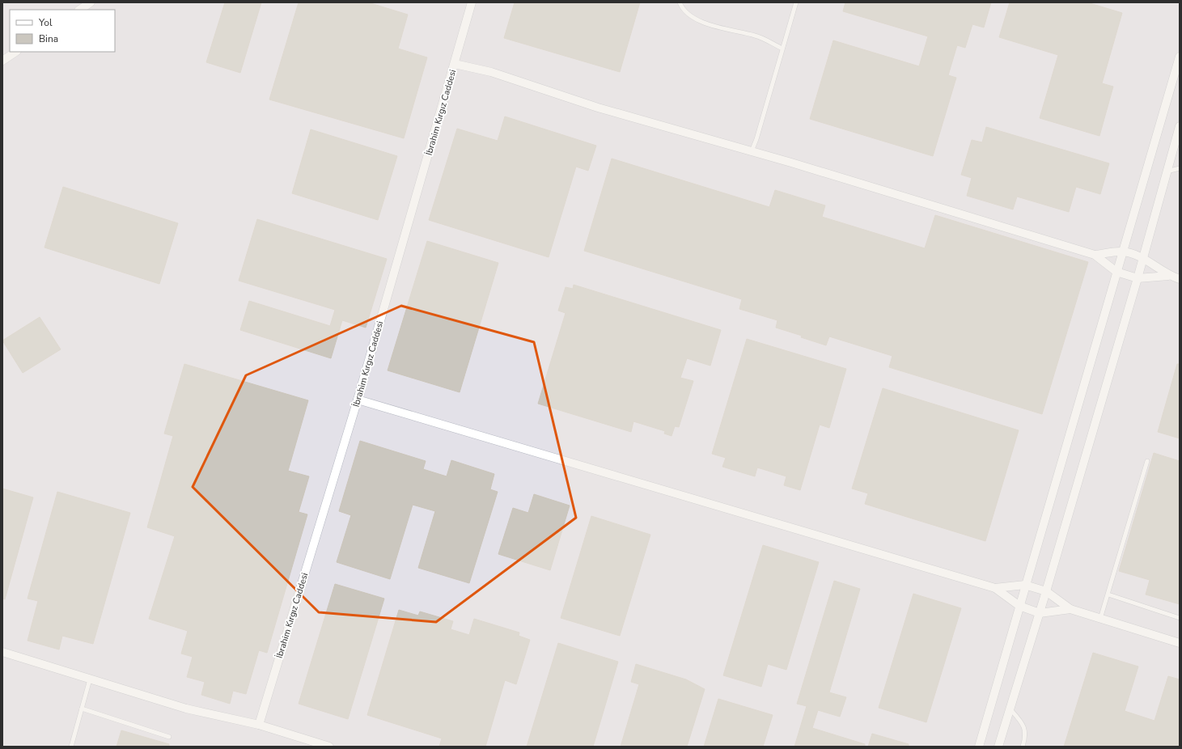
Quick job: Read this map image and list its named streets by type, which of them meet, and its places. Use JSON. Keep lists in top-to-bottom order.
{
  "streets": {
    "street": ["İbrahim Kırgız Caddesi"]
  },
  "legend": ["Yol", "Bina"]
}
